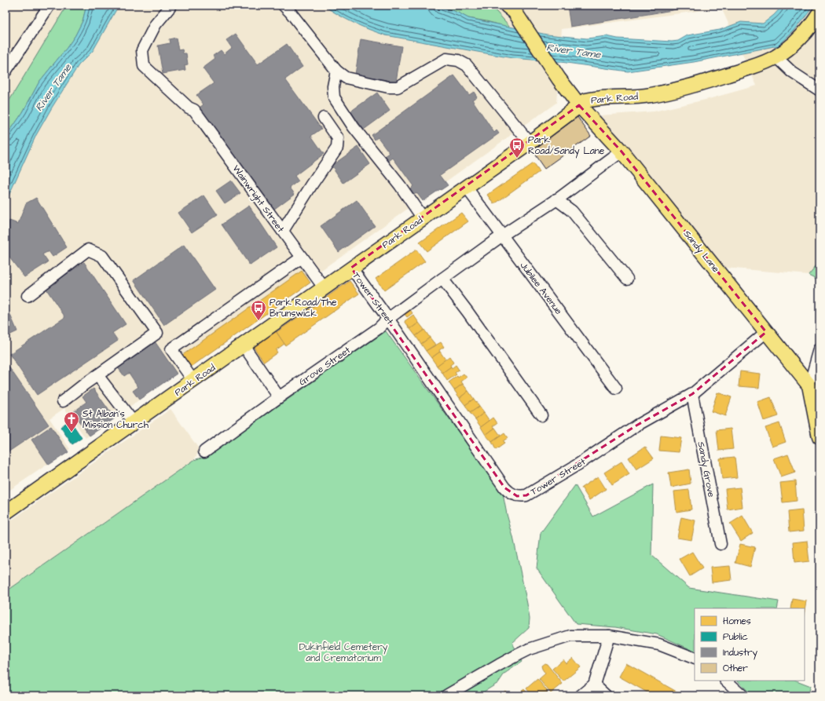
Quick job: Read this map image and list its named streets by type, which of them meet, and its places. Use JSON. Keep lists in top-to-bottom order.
{
  "streets": {
    "main road": ["Park Road", "Sandy Lane"],
    "street": [
      "Wainwright Street",
      "Jubilee Avenue",
      "Tower Street",
      "Grove Street",
      "Sandy Grove"
    ]
  },
  "crossings": [
    ["Park Road", "Wainwright Street"],
    ["Park Road", "Sandy Lane"],
    ["Park Road", "Jubilee Avenue"],
    ["Park Road", "Tower Street"],
    ["Sandy Lane", "Tower Street"],
    ["Sandy Lane", "Grove Street"],
    ["Jubilee Avenue", "Grove Street"],
    ["Tower Street", "Grove Street"],
    ["Tower Street", "Sandy Grove"]
  ],
  "water": ["River Tame"],
  "parks": ["Dukinfield Cemetery and Crematorium"],
  "places": {
    "bus stop": ["Park Road/Sandy Lane", "Park Road/The Brunswick"],
    "church": ["St Alban's Mission Church"]
  },
  "legend": [
    "Homes",
    "Public",
    "Industry",
    "Other"
  ]
}
